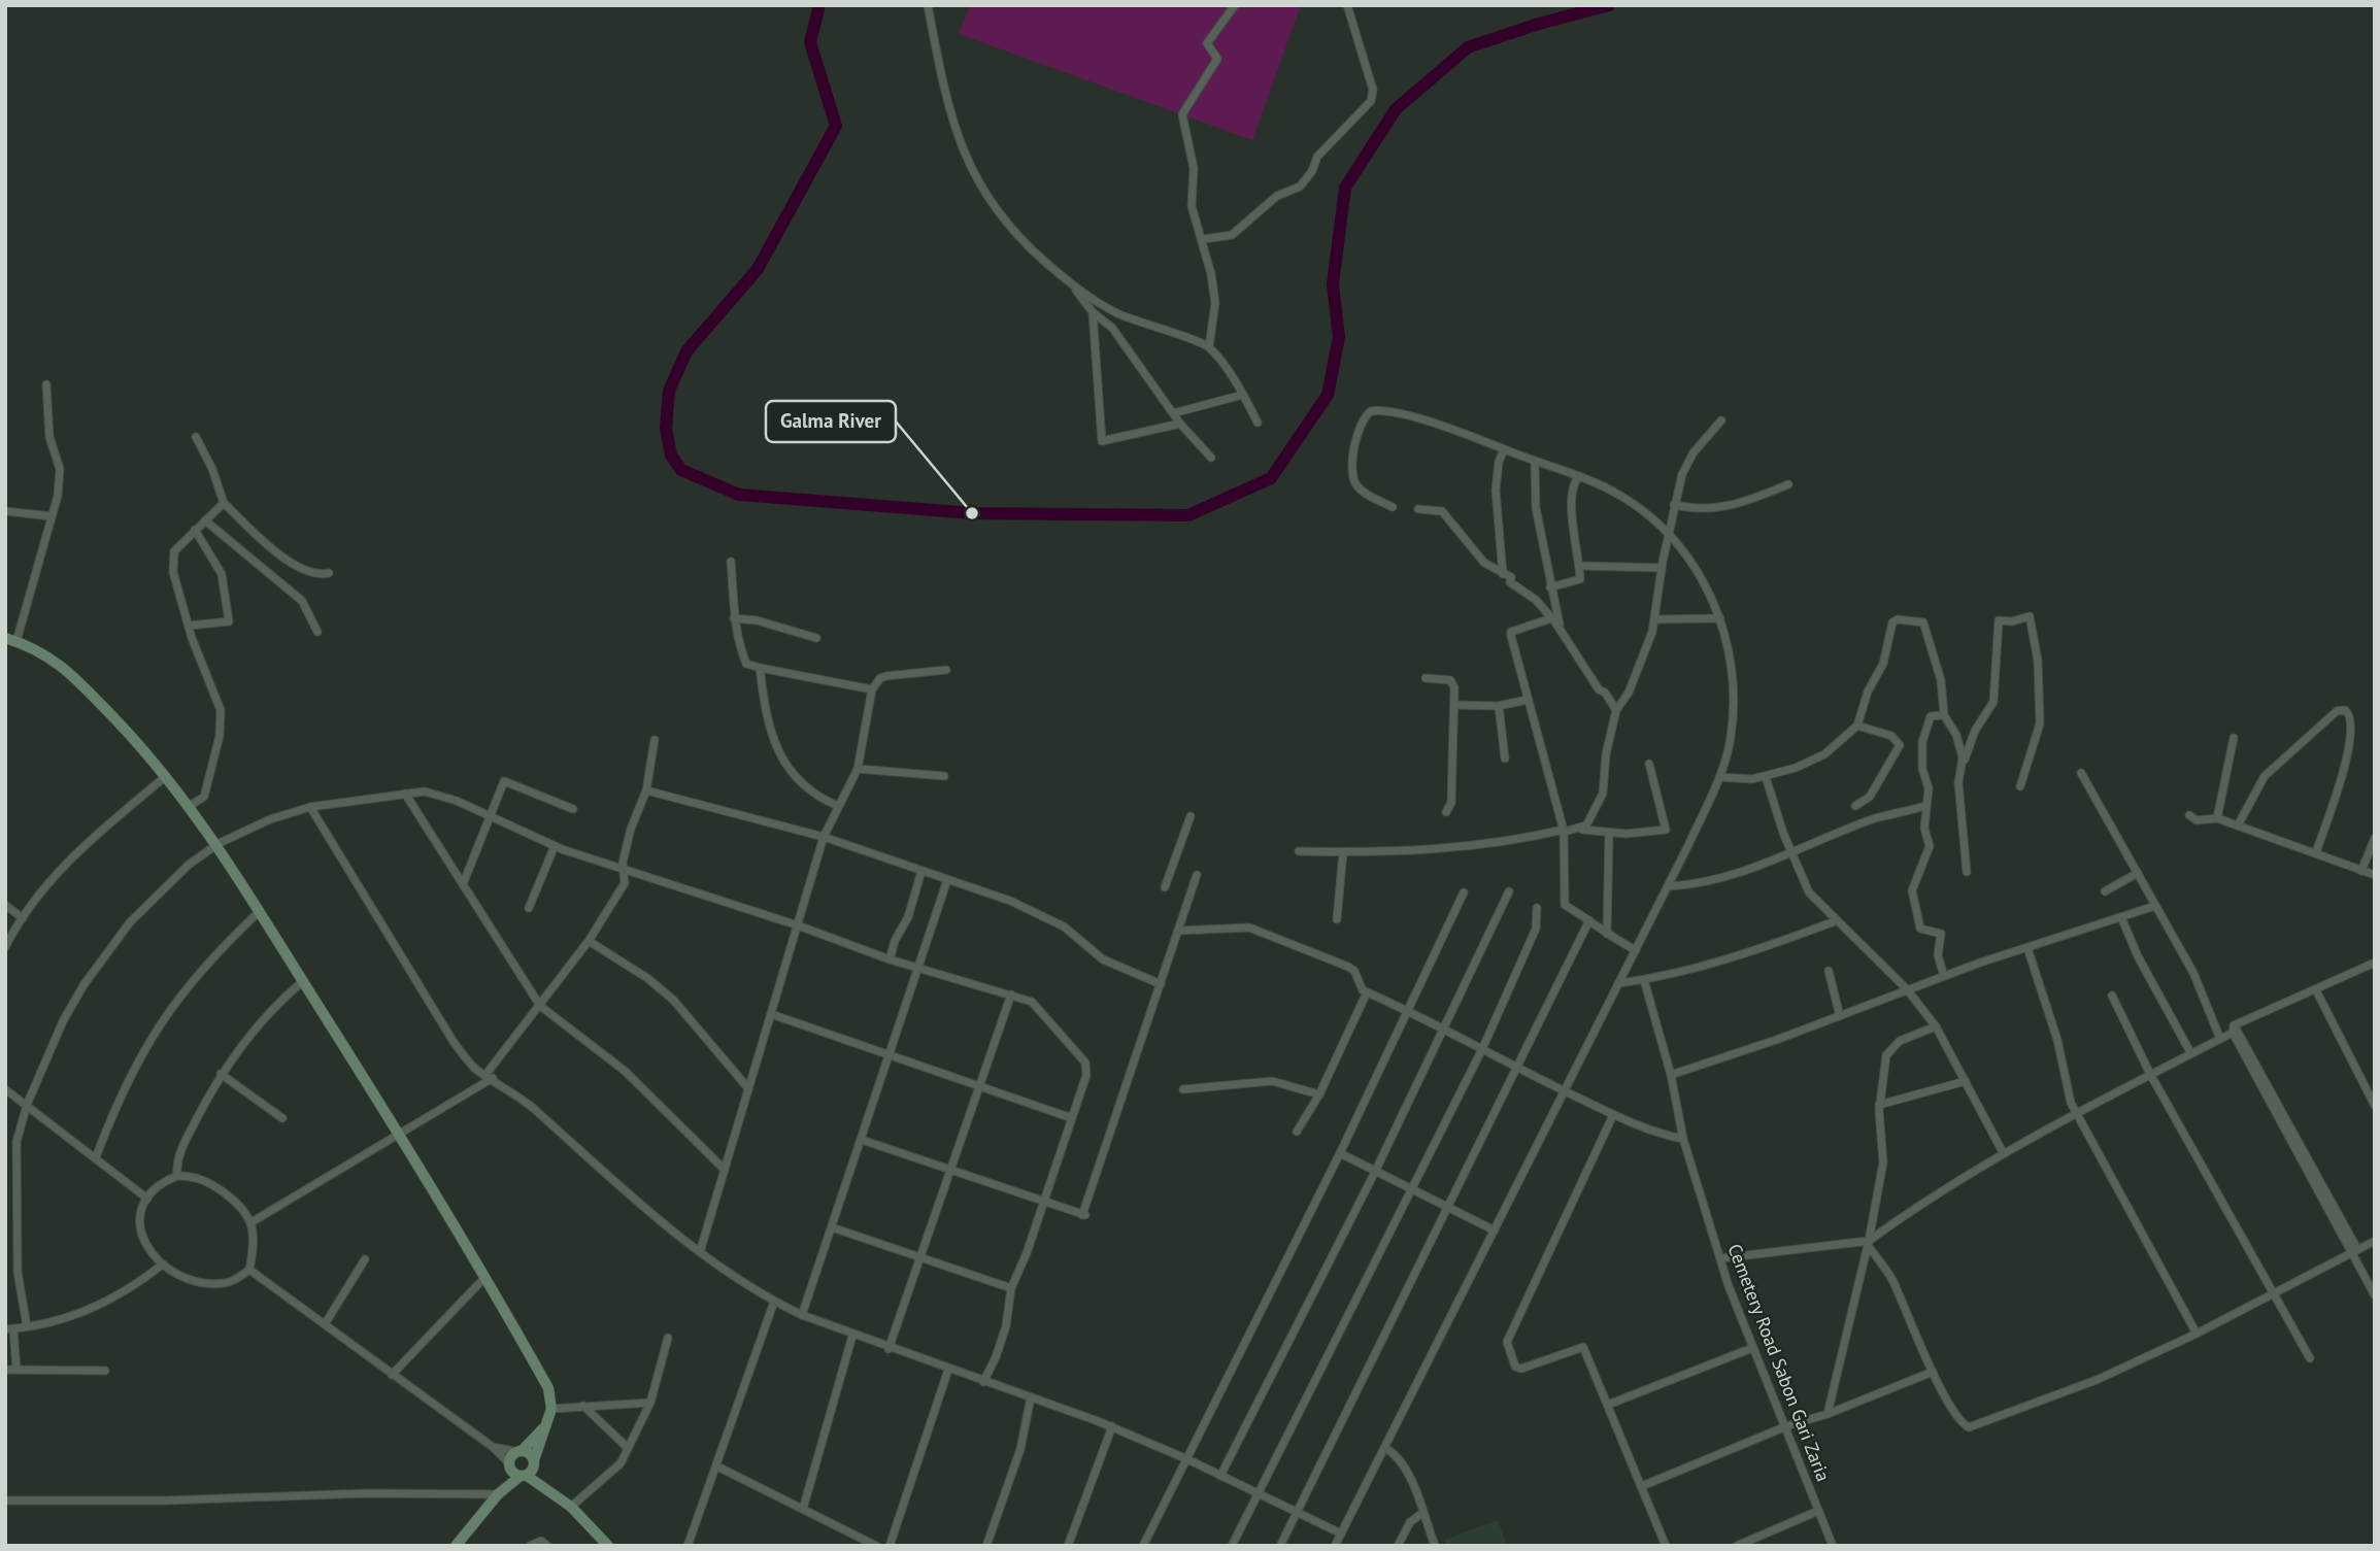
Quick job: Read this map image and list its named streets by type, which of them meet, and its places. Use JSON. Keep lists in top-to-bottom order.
{
  "streets": {
    "street": ["Cemetery Road Sabon Gari Zaria"]
  },
  "places": ["Galma River"]
}
